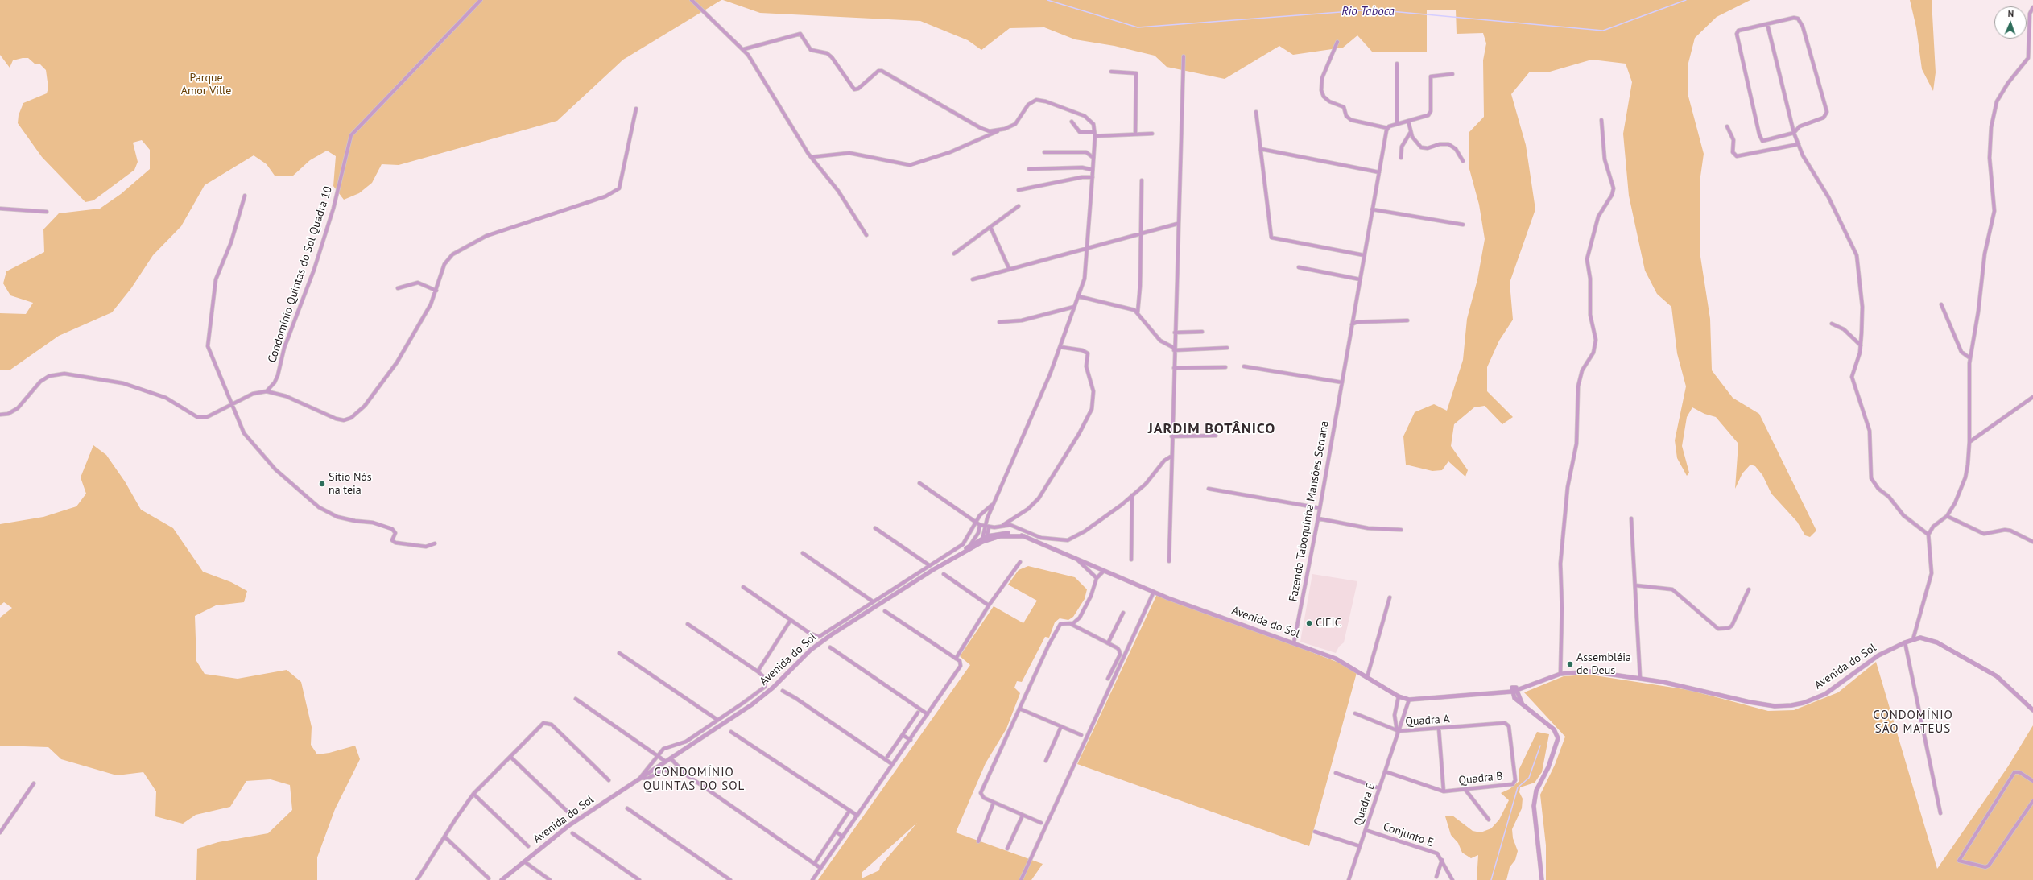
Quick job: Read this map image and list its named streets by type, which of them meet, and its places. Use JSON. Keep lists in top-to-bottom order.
{
  "streets": {
    "street": [
      "Condomínio Quintas do Sol Quadra 10",
      "Fazenda Taboquinha Mansões Serrana",
      "Avenida do Sol",
      "Quadra A",
      "Quadra B",
      "Quadra E",
      "Conjunto E"
    ]
  },
  "crossings": [
    ["Fazenda Taboquinha Mansões Serrana", "Avenida do Sol"],
    ["Avenida do Sol", "Quadra E"],
    ["Quadra A", "Quadra B"],
    ["Quadra A", "Quadra E"],
    ["Quadra B", "Quadra E"],
    ["Quadra E", "Conjunto E"]
  ],
  "districts": ["JARDIM BOTÂNICO", "CONDOMÍNIO SÃO MATEUS", "CONDOMÍNIO QUINTAS DO SOL"],
  "water": ["Rio Taboca"],
  "parks": ["Parque Amor Ville"],
  "places": ["Sítio Nós na teia", "CIEIC", "Assembléia de Deus"],
  "north": "top"
}
